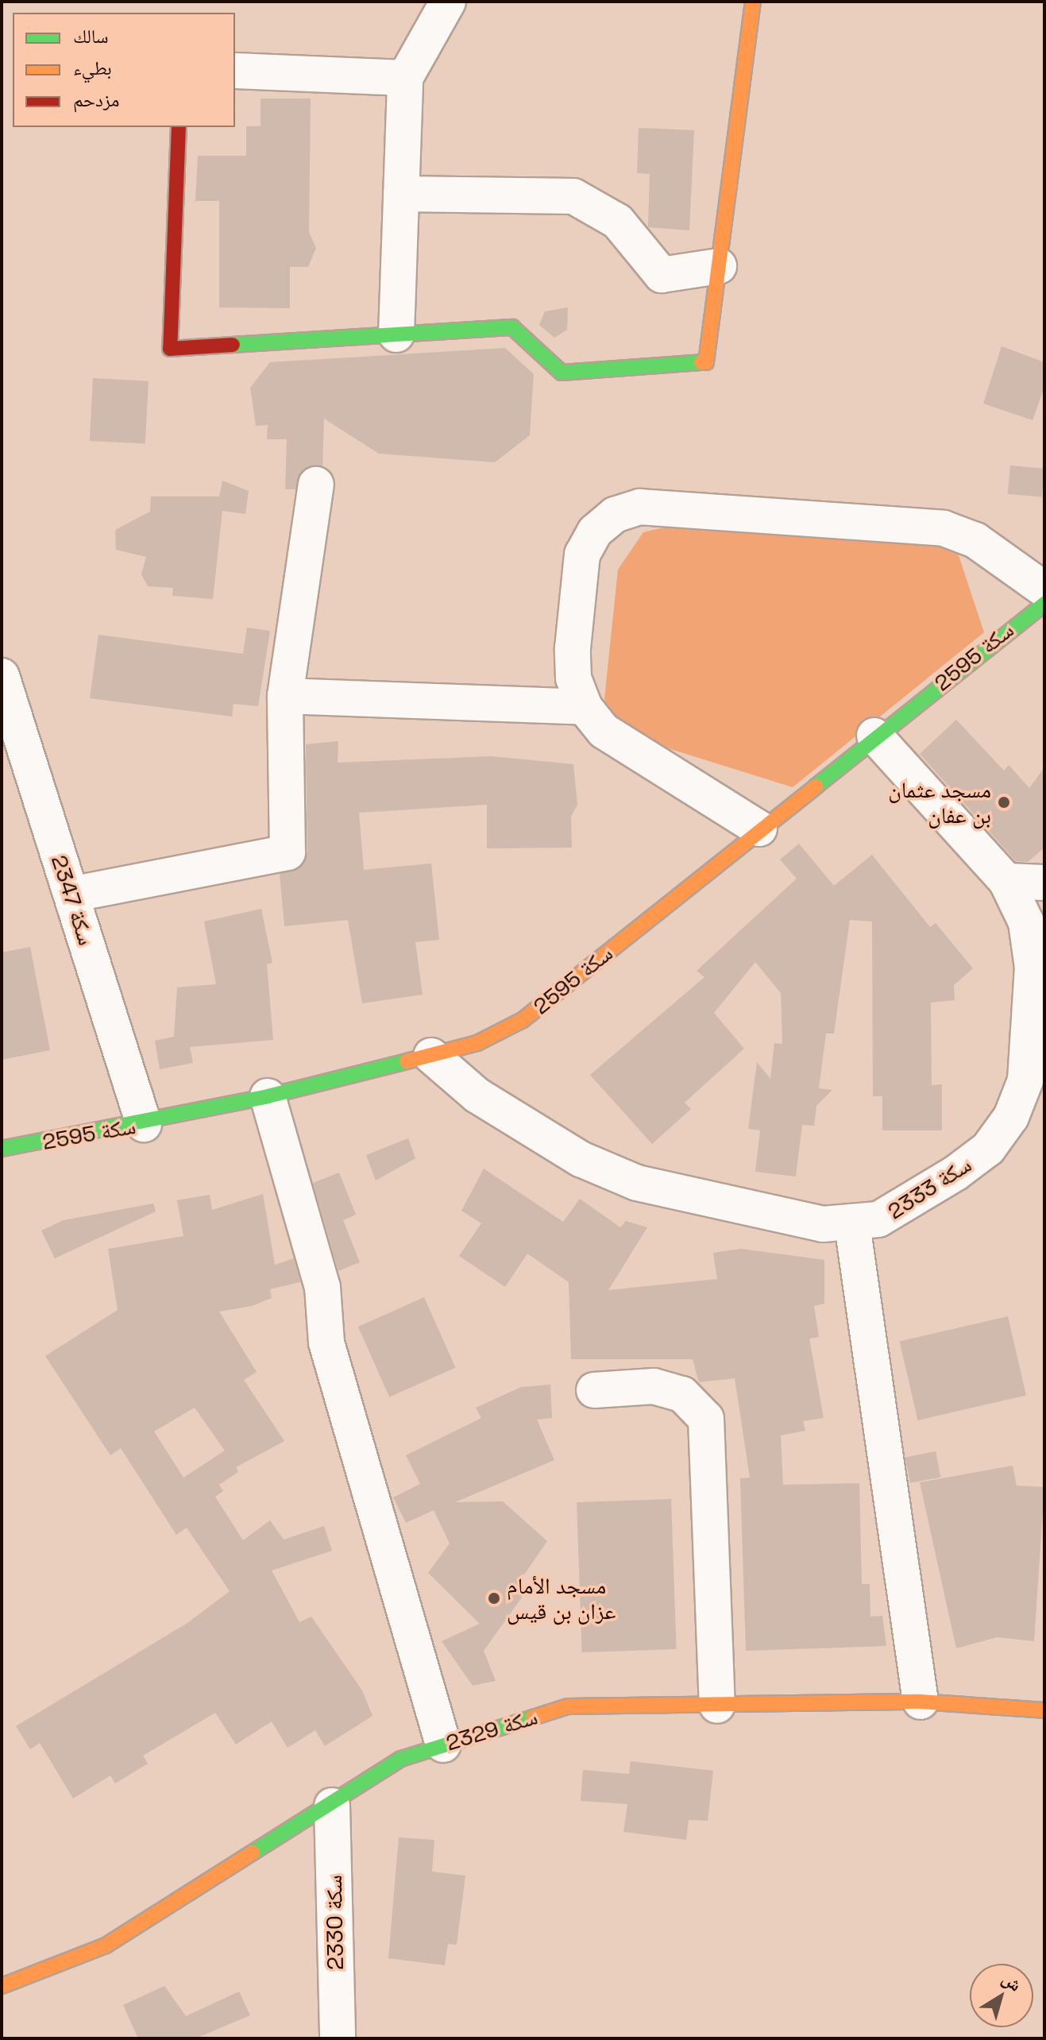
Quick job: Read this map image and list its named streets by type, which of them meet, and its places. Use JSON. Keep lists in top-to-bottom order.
{
  "streets": {
    "street": [
      "سكة 2595",
      "سكة 2347",
      "سكة 2333",
      "سكة 2329",
      "سكة 2330"
    ]
  },
  "crossings": [
    ["سكة 2595", "سكة 2347"],
    ["سكة 2595", "سكة 2333"],
    ["سكة 2329", "سكة 2330"]
  ],
  "places": ["مسجد عثمان بن عفان", "مسجد الأمام عزان بن قيس"],
  "legend": ["سالك", "بطيء", "مزدحم"],
  "north": "top right"
}
